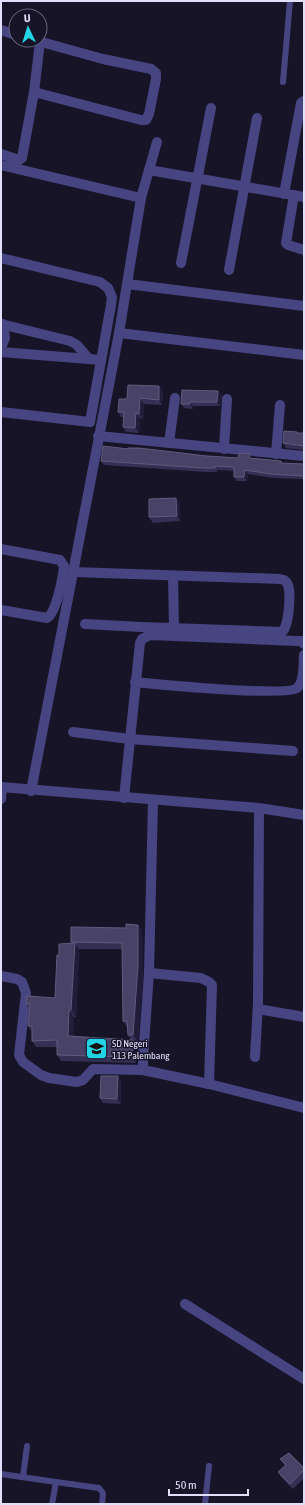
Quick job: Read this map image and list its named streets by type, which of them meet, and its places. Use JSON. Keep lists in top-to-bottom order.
{
  "places": {
    "school or university": ["SD Negeri 113 Palembang"]
  },
  "scale_bar": "50 m",
  "north": "top"
}
